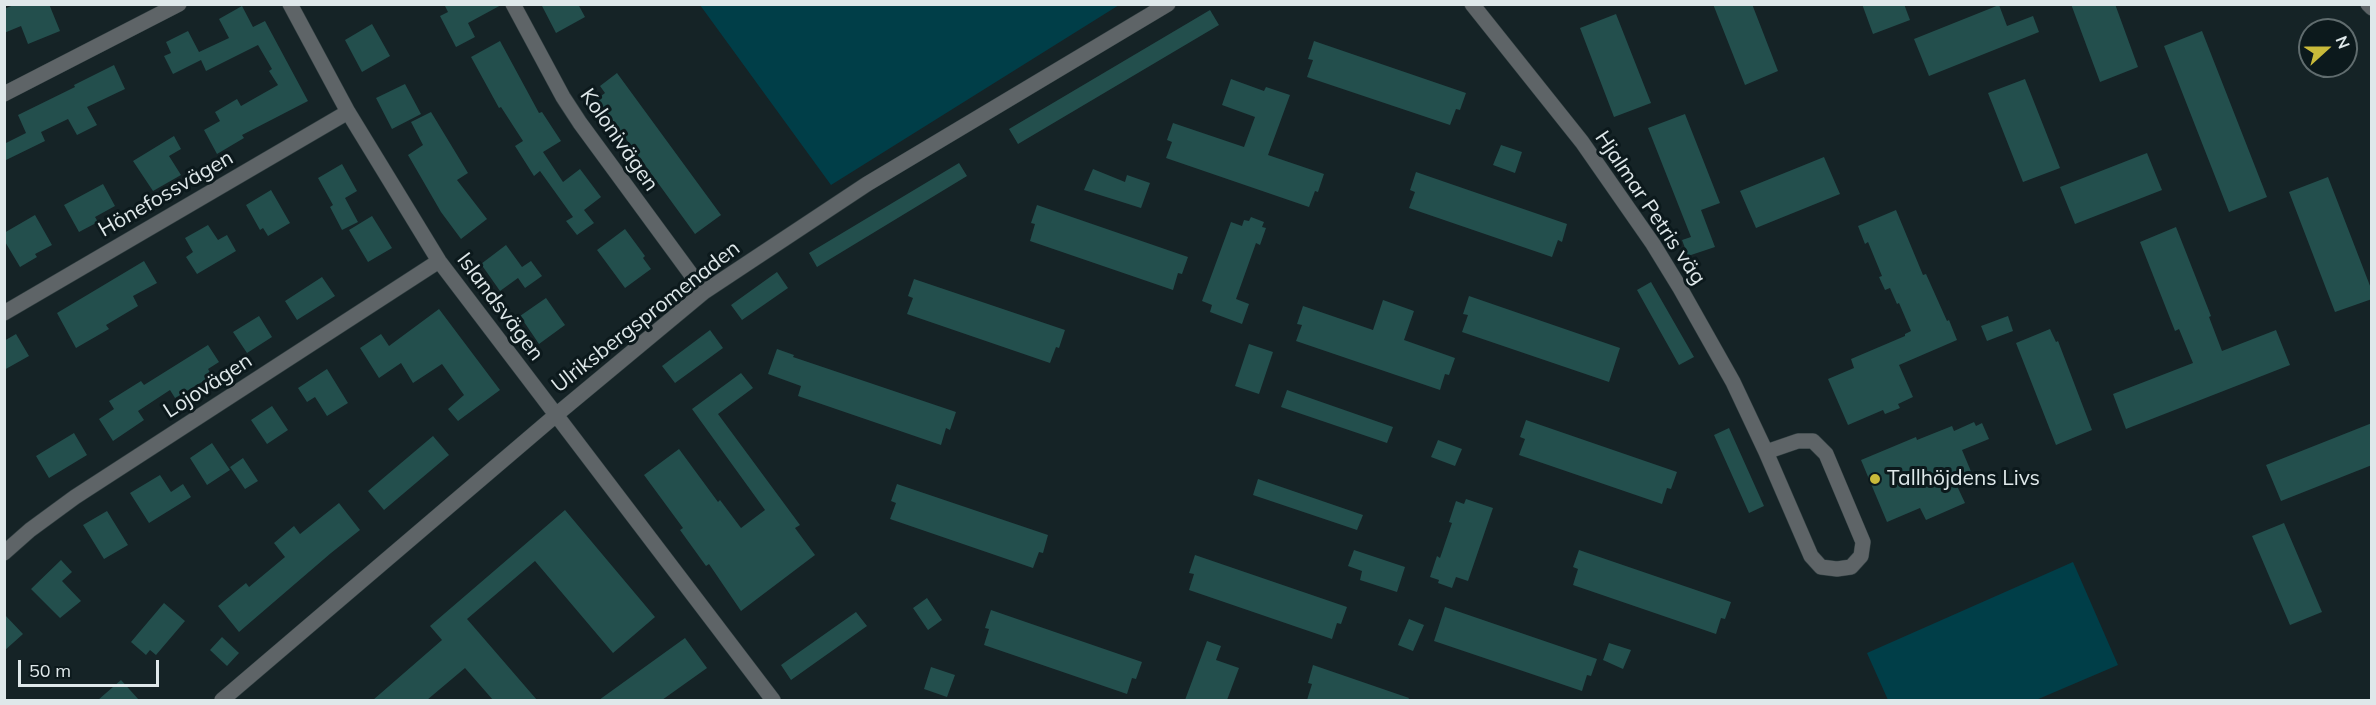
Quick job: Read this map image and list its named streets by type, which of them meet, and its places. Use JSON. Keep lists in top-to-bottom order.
{
  "streets": {
    "street": [
      "Kolonivägen",
      "Hönefossvägen",
      "Hjalmar Petris väg",
      "Islandsvägen",
      "Ulriksbergspromenaden",
      "Lojovägen"
    ]
  },
  "crossings": [
    ["Kolonivägen", "Ulriksbergspromenaden"],
    ["Hönefossvägen", "Islandsvägen"],
    ["Islandsvägen", "Ulriksbergspromenaden"],
    ["Islandsvägen", "Lojovägen"]
  ],
  "places": ["Tallhöjdens Livs"],
  "scale_bar": "50 m",
  "north": "right"
}
